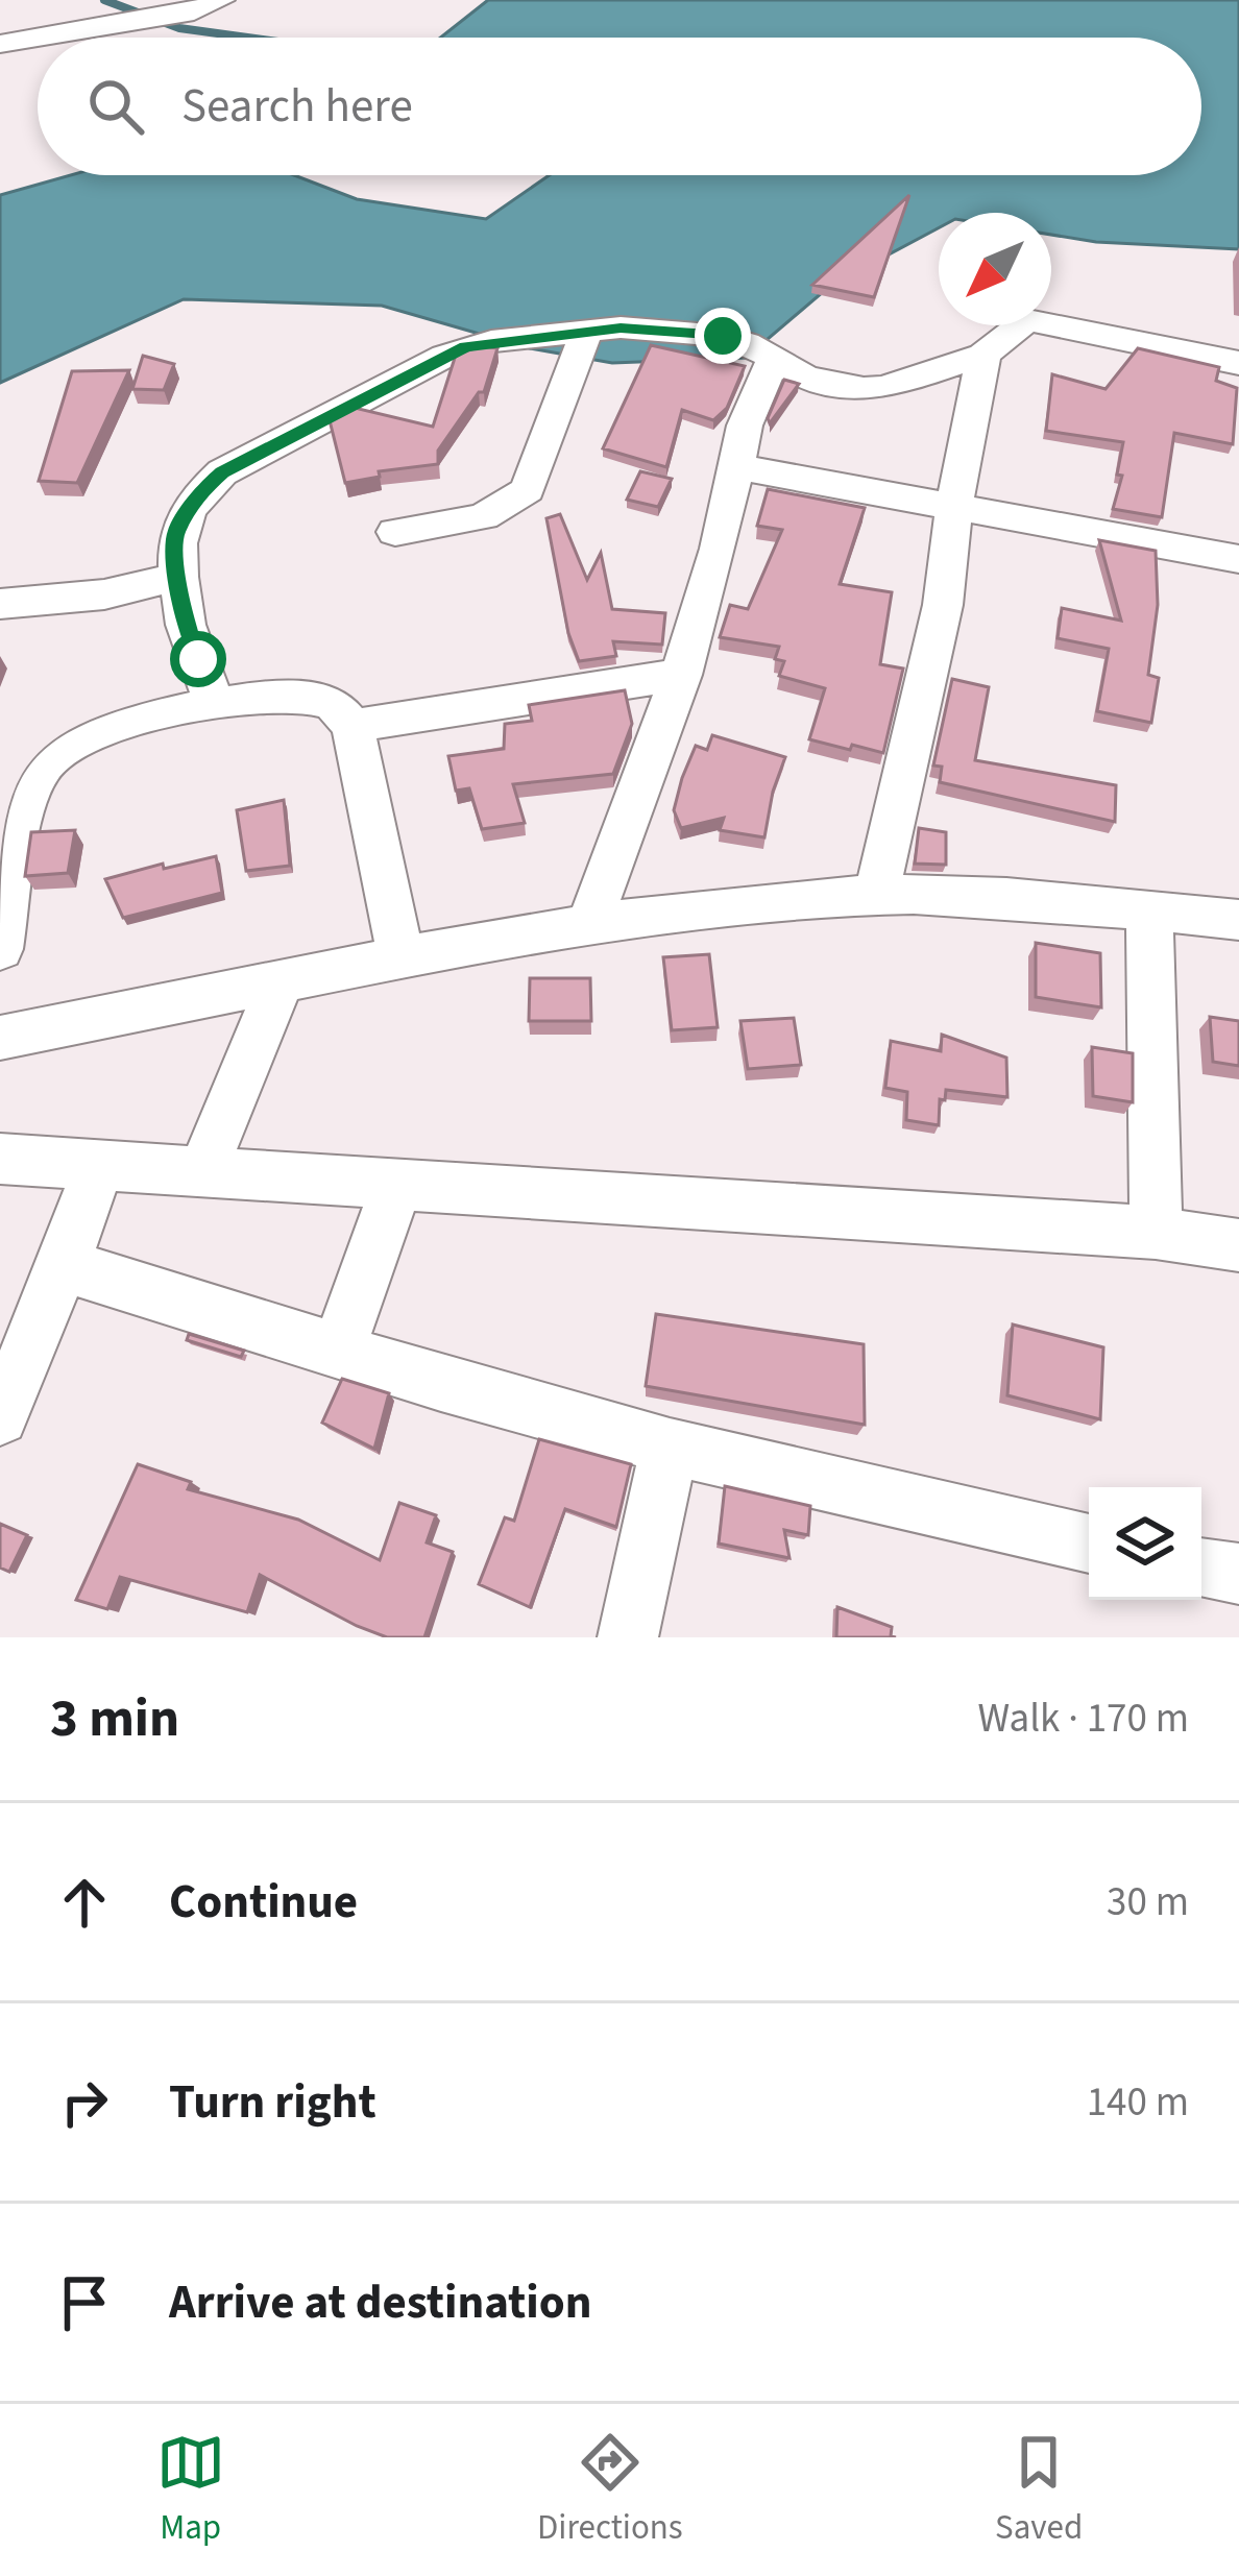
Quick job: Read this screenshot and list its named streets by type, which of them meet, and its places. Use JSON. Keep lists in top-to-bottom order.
{
  "north": "bottom left",
  "page": {
    "search": "Search here",
    "heading": ["3 min", "Walk · 170 m"],
    "list": [
      ["Continue", "30 m"],
      ["Turn right", "140 m"],
      "Arrive at destination"
    ],
    "nav": ["Map", "Directions", "Saved"]
  }
}
